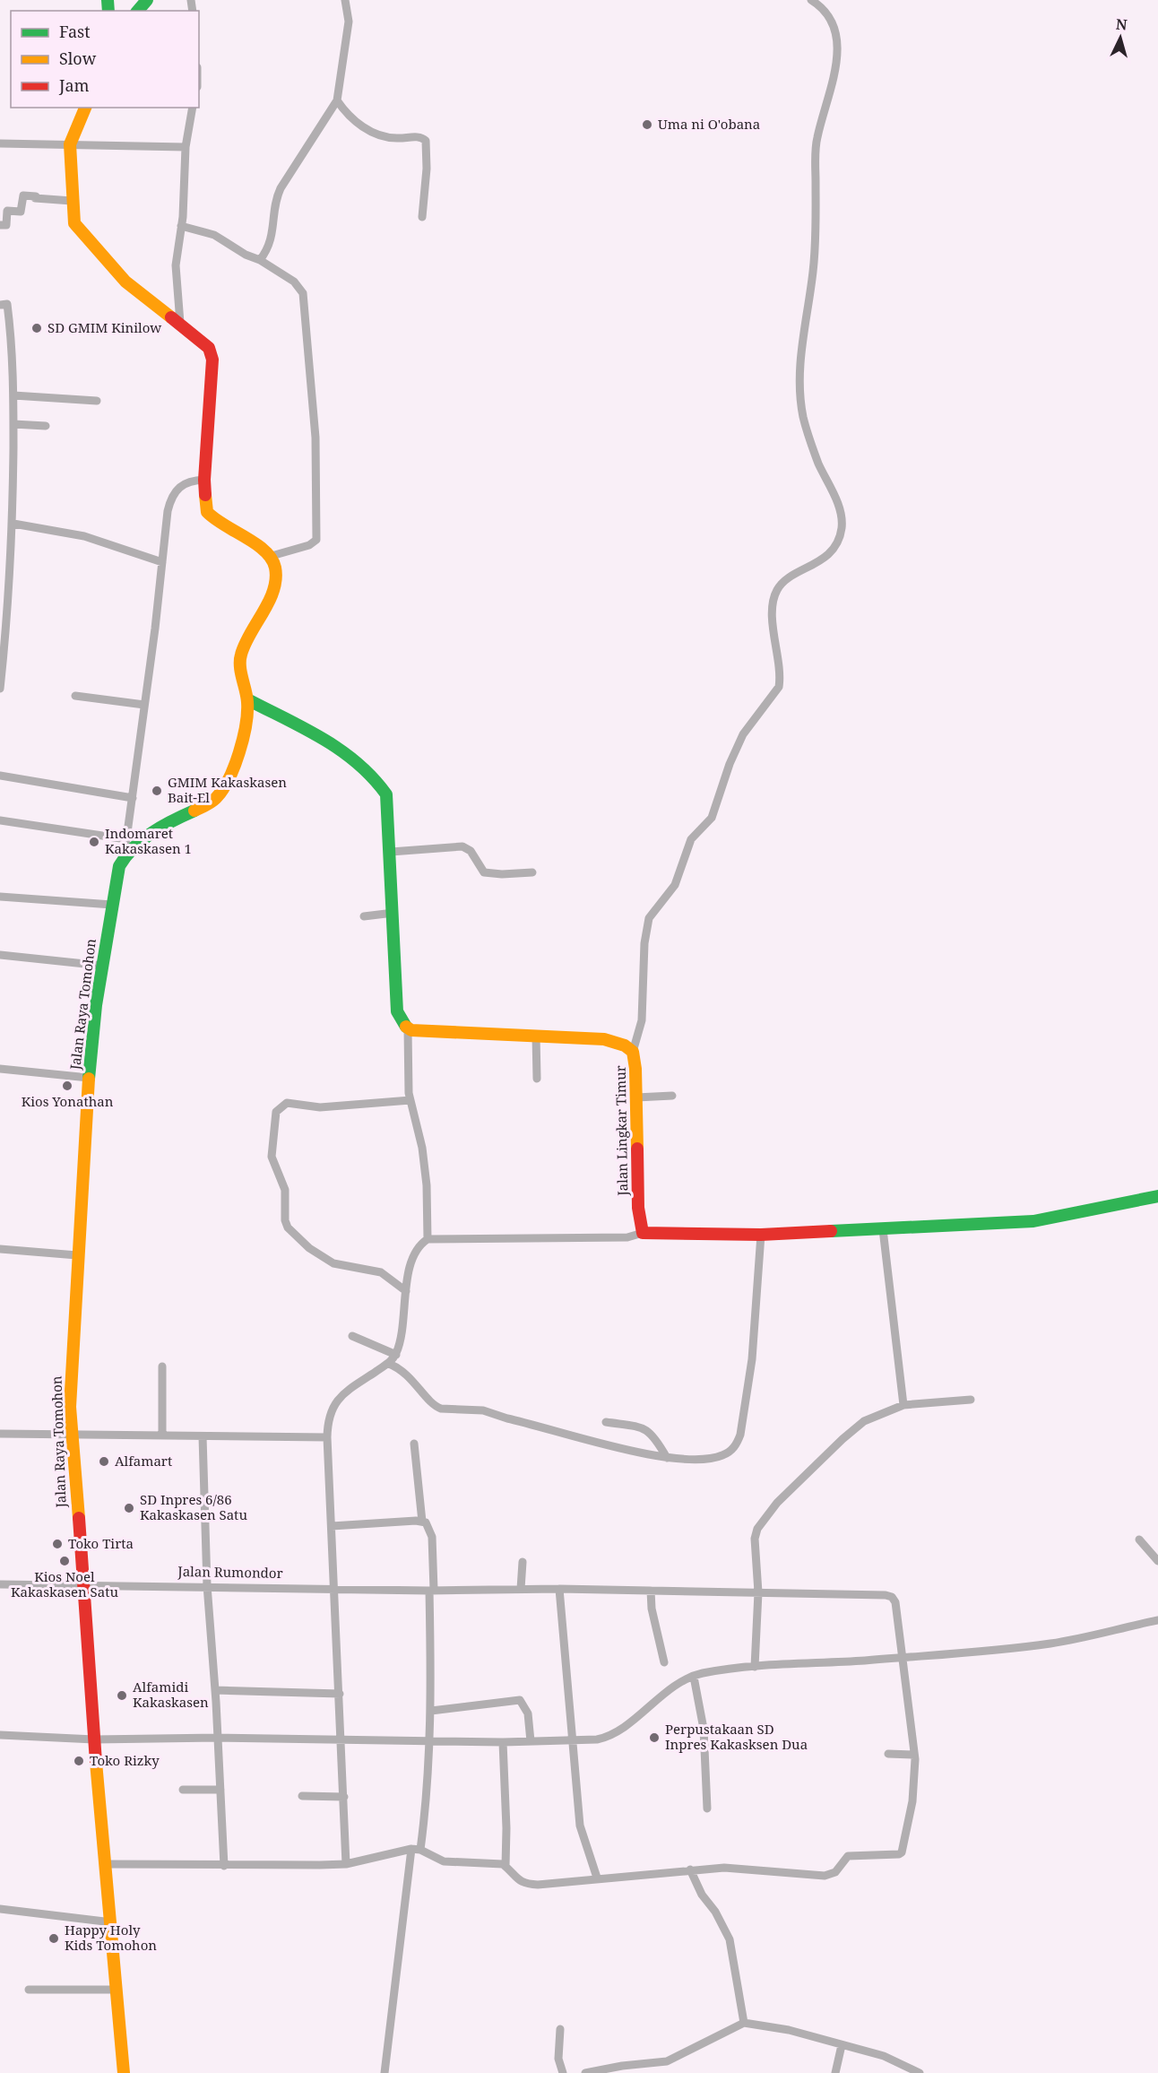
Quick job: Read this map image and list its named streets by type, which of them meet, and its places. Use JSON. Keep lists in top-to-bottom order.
{
  "streets": {
    "main road": ["Jalan Raya Tomohon", "Jalan Lingkar Timur"],
    "street": ["Jalan Rumondor"]
  },
  "crossings": [
    ["Jalan Raya Tomohon", "Jalan Rumondor"]
  ],
  "places": [
    "Uma ni O'obana",
    "SD GMIM Kinilow",
    "GMIM Kakaskasen Bait-El",
    "Indomaret Kakaskasen 1",
    "Kios Yonathan",
    "Alfamart",
    "SD Inpres 6/86 Kakaskasen Satu",
    "Toko Tirta",
    "Kios Noel Kakaskasen Satu",
    "Alfamidi Kakaskasen",
    "Perpustakaan SD Inpres Kakasksen Dua",
    "Toko Rizky",
    "Happy Holy Kids Tomohon"
  ],
  "legend": ["Fast", "Slow", "Jam"],
  "north": "top"
}
